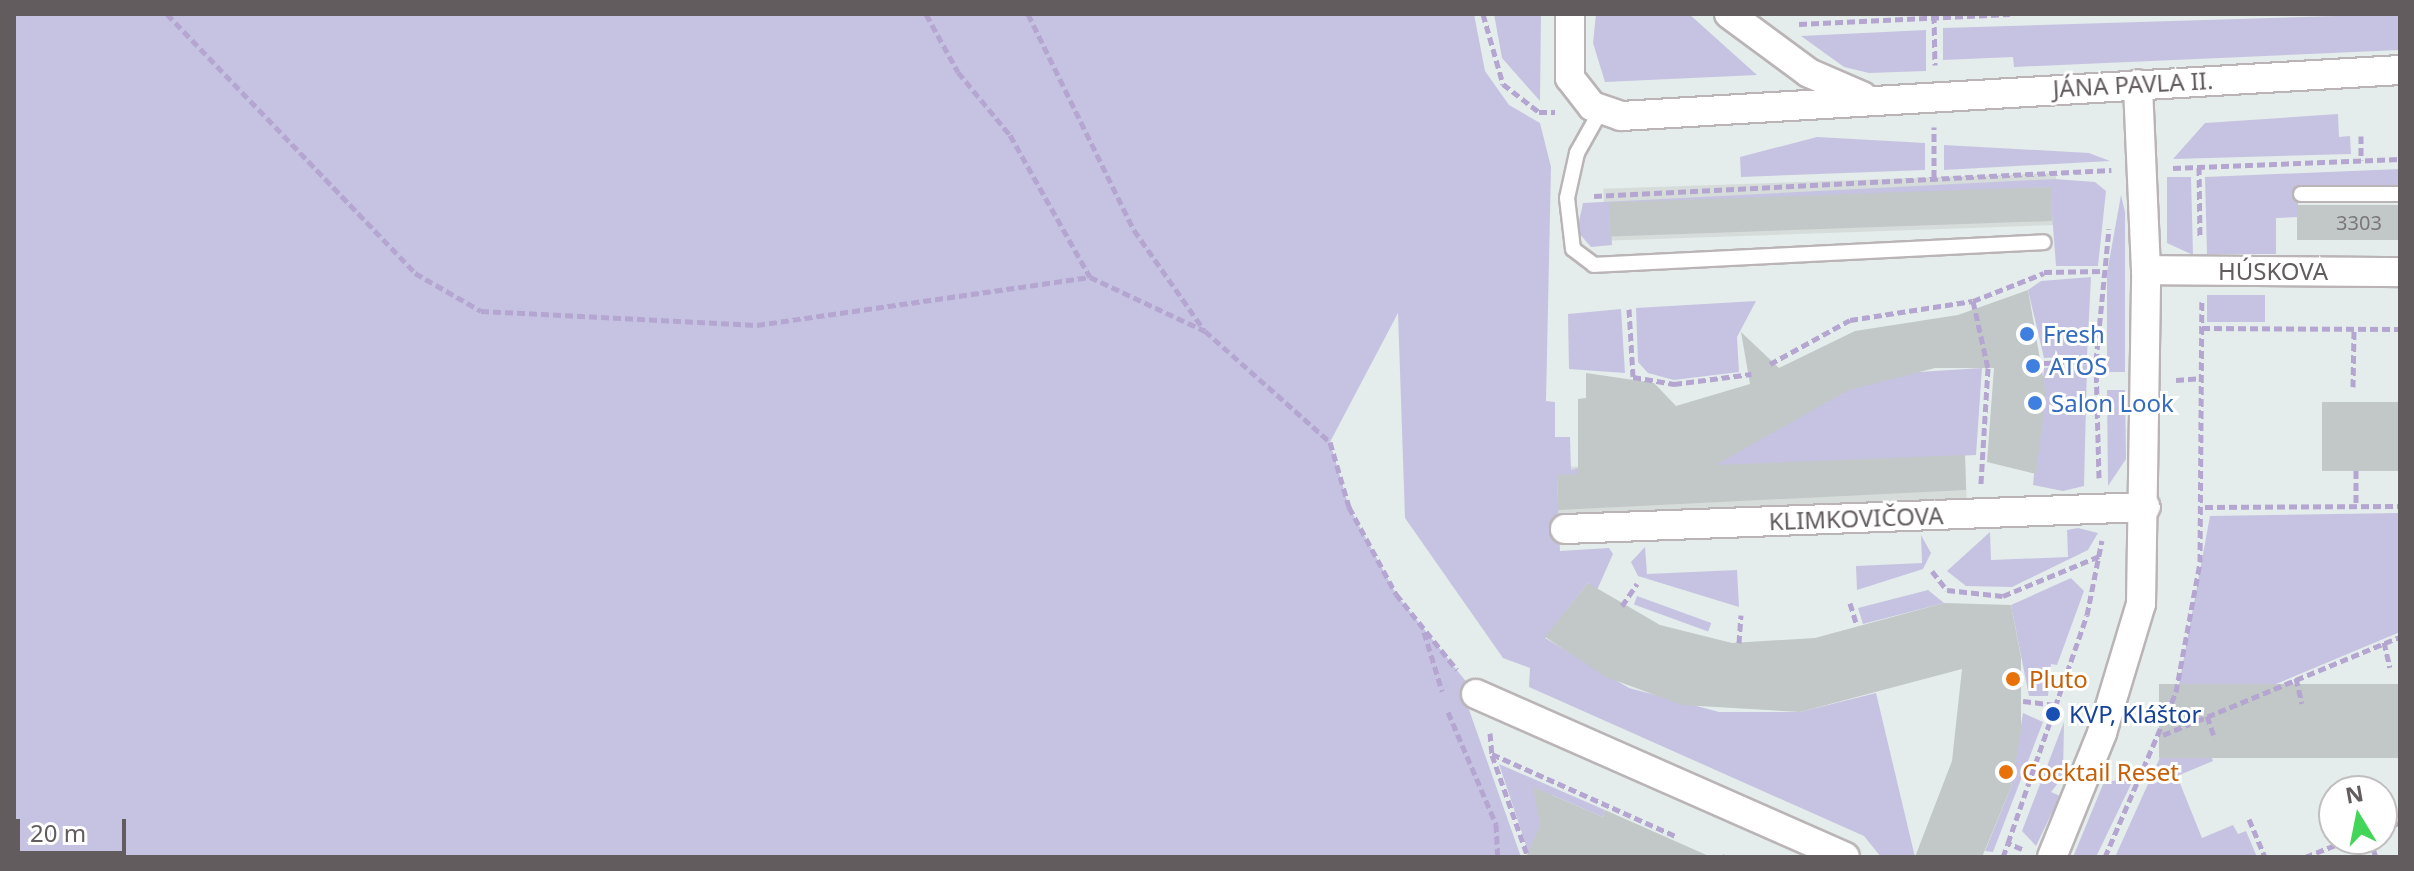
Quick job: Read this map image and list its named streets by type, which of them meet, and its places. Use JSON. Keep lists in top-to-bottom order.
{
  "streets": {
    "street": ["JÁNA PAVLA II.", "HÚSKOVA", "KLIMKOVIČOVA"]
  },
  "places": [
    "Fresh",
    "ATOS",
    "Salon Look",
    "Pluto",
    "KVP, Kláštor",
    "Cocktail Reset"
  ],
  "house_numbers": ["3303"],
  "scale_bar": "20 m",
  "north": "top"
}
